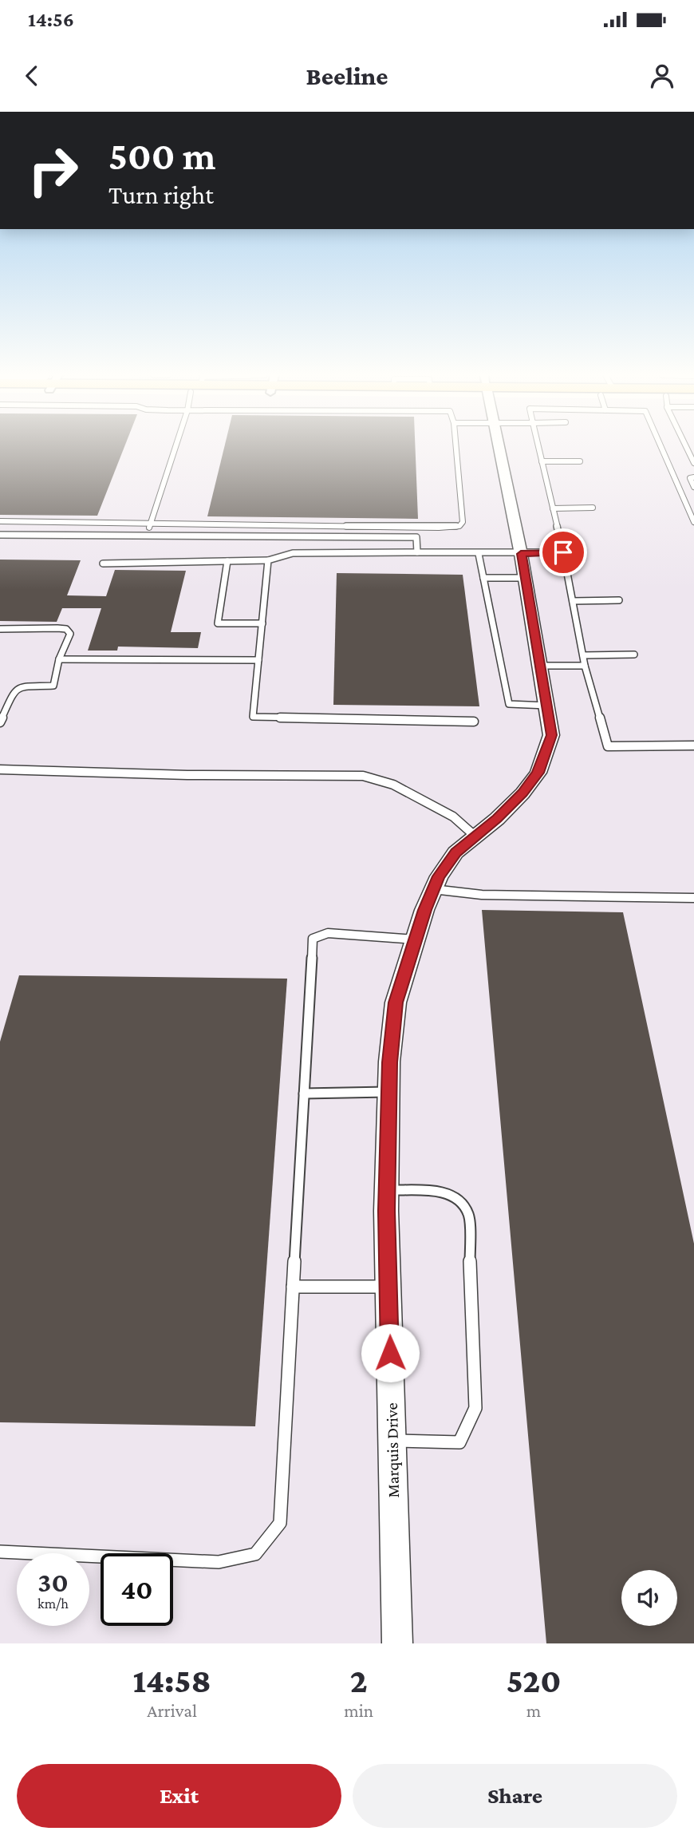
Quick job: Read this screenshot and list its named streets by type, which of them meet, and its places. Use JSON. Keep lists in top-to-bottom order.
{
  "streets": {
    "street": ["Marquis Drive"]
  },
  "page": {
    "status": "14:56",
    "header": "Beeline",
    "turn": ["500 m", "Turn right"],
    "speed": "30 km/h",
    "limit": "40",
    "eta": [
      "14:58",
      "Arrival",
      "2",
      "min",
      "520",
      "m"
    ],
    "buttons": ["Exit", "Share"]
  }
}
